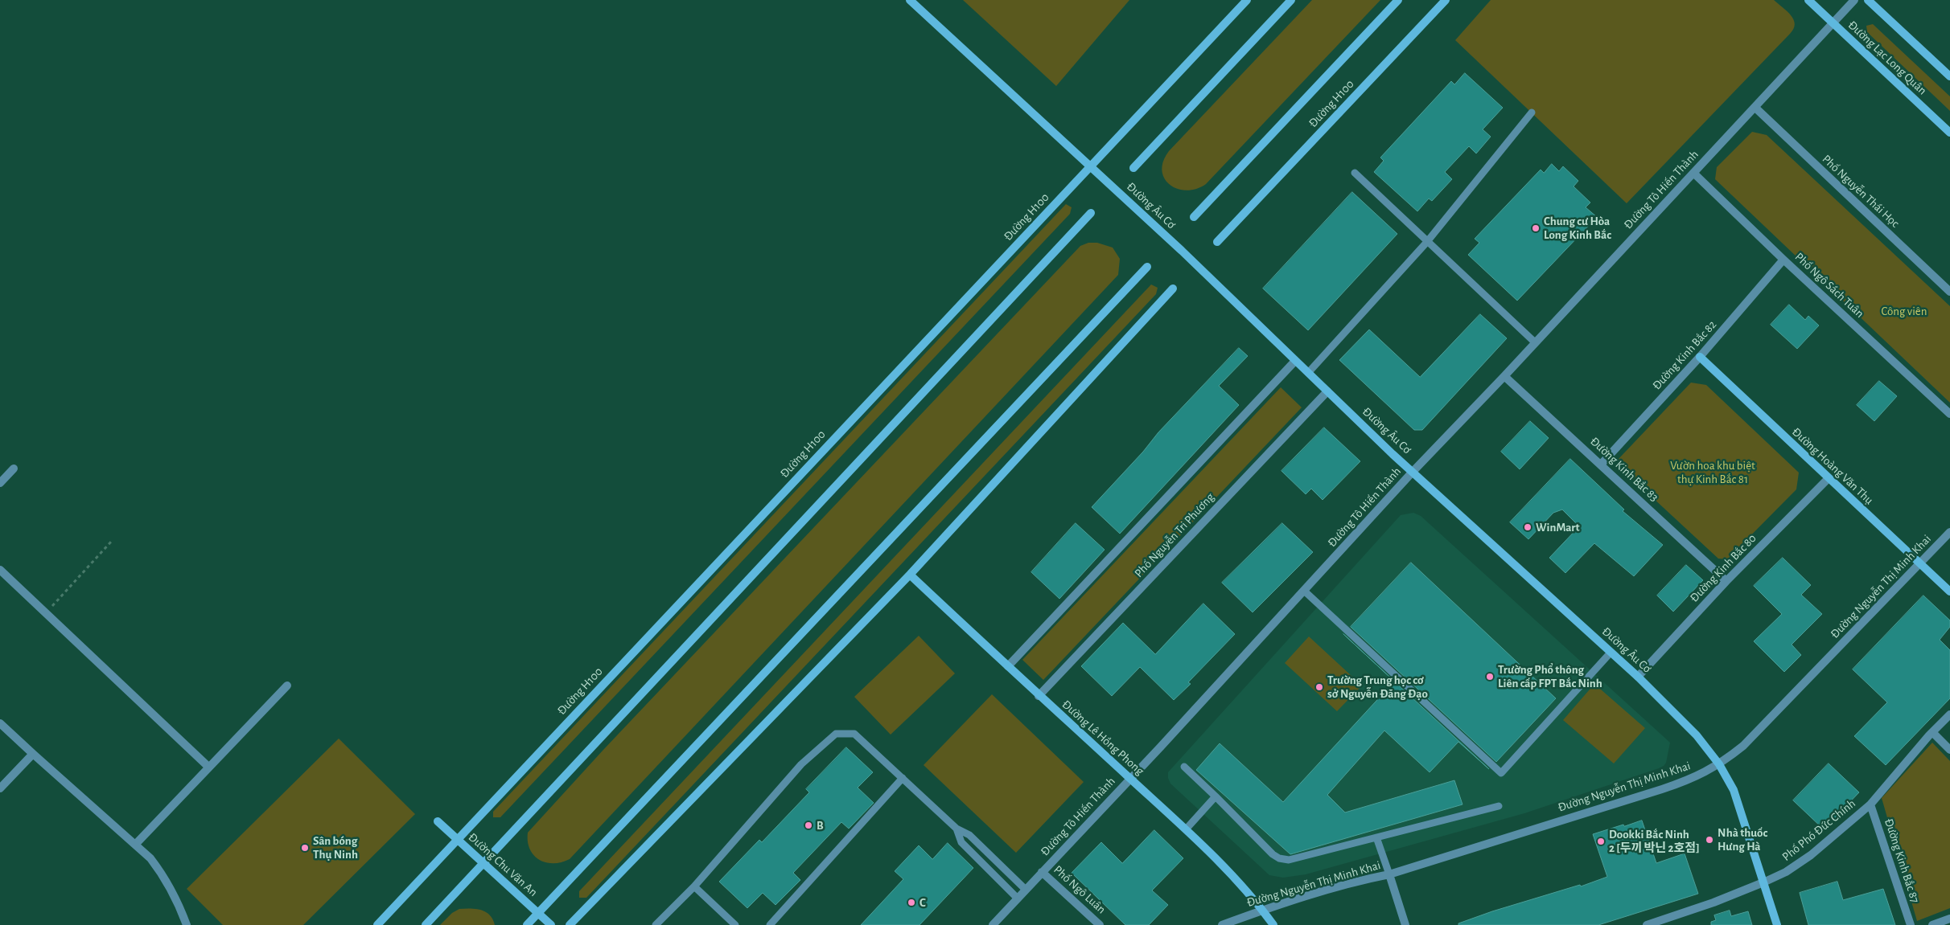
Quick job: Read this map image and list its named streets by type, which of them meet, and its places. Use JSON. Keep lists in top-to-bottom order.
{
  "streets": {
    "main road": [
      "Đường Lạc Long Quân",
      "Đường H100",
      "Đường Âu Cơ",
      "Đường Hoàng Văn Thụ",
      "Đường Lê Hồng Phong",
      "Đường Chu Văn An"
    ],
    "street": [
      "Đường Tô Hiến Thành",
      "Phố Nguyễn Thái Học",
      "Phố Ngô Sách Tuân",
      "Đường Kinh Bắc 82",
      "Đường Kinh Bắc 83",
      "Phố Nguyễn Tri Phương",
      "Đường Kinh Bắc 80",
      "Đường Nguyễn Thị Minh Khai",
      "Phố Phó Đức Chính",
      "Đường Kinh Bắc 87",
      "Phố Ngô Luân"
    ]
  },
  "crossings": [
    ["Đường Lạc Long Quân", "Đường Tô Hiến Thành"],
    ["Đường H100", "Đường Âu Cơ"],
    ["Đường H100", "Đường Chu Văn An"],
    ["Đường Tô Hiến Thành", "Phố Nguyễn Thái Học"],
    ["Đường Tô Hiến Thành", "Đường Âu Cơ"],
    ["Đường Tô Hiến Thành", "Phố Ngô Sách Tuân"],
    ["Đường Tô Hiến Thành", "Đường Kinh Bắc 83"],
    ["Đường Tô Hiến Thành", "Đường Lê Hồng Phong"],
    ["Đường Tô Hiến Thành", "Phố Ngô Luân"],
    ["Đường Âu Cơ", "Phố Nguyễn Tri Phương"],
    ["Đường Âu Cơ", "Đường Kinh Bắc 80"],
    ["Đường Âu Cơ", "Đường Nguyễn Thị Minh Khai"],
    ["Đường Âu Cơ", "Phố Phó Đức Chính"],
    ["Phố Ngô Sách Tuân", "Đường Kinh Bắc 82"],
    ["Đường Kinh Bắc 82", "Đường Hoàng Văn Thụ"],
    ["Đường Kinh Bắc 82", "Đường Kinh Bắc 83"],
    ["Đường Hoàng Văn Thụ", "Đường Kinh Bắc 80"],
    ["Đường Hoàng Văn Thụ", "Đường Nguyễn Thị Minh Khai"],
    ["Đường Kinh Bắc 83", "Đường Kinh Bắc 80"],
    ["Phố Nguyễn Tri Phương", "Đường Lê Hồng Phong"],
    ["Đường Nguyễn Thị Minh Khai", "Đường Lê Hồng Phong"],
    ["Phố Phó Đức Chính", "Đường Kinh Bắc 87"]
  ],
  "parks": ["Công viên", "Vườn hoa khu biệt thự Kinh Bắc 81"],
  "places": [
    "Chung cư Hòa Long Kinh Bắc",
    "WinMart",
    "Trường Phổ thông Liên cấp FPT Bắc Ninh",
    "Trường Trung học cơ sở Nguyễn Đăng Đạo",
    "B",
    "Nhà thuốc Hưng Hà",
    "Dookki Bắc Ninh 2 [두끼 박닌 2호점]",
    "Sân bóng Thụ Ninh",
    "C"
  ]
}
